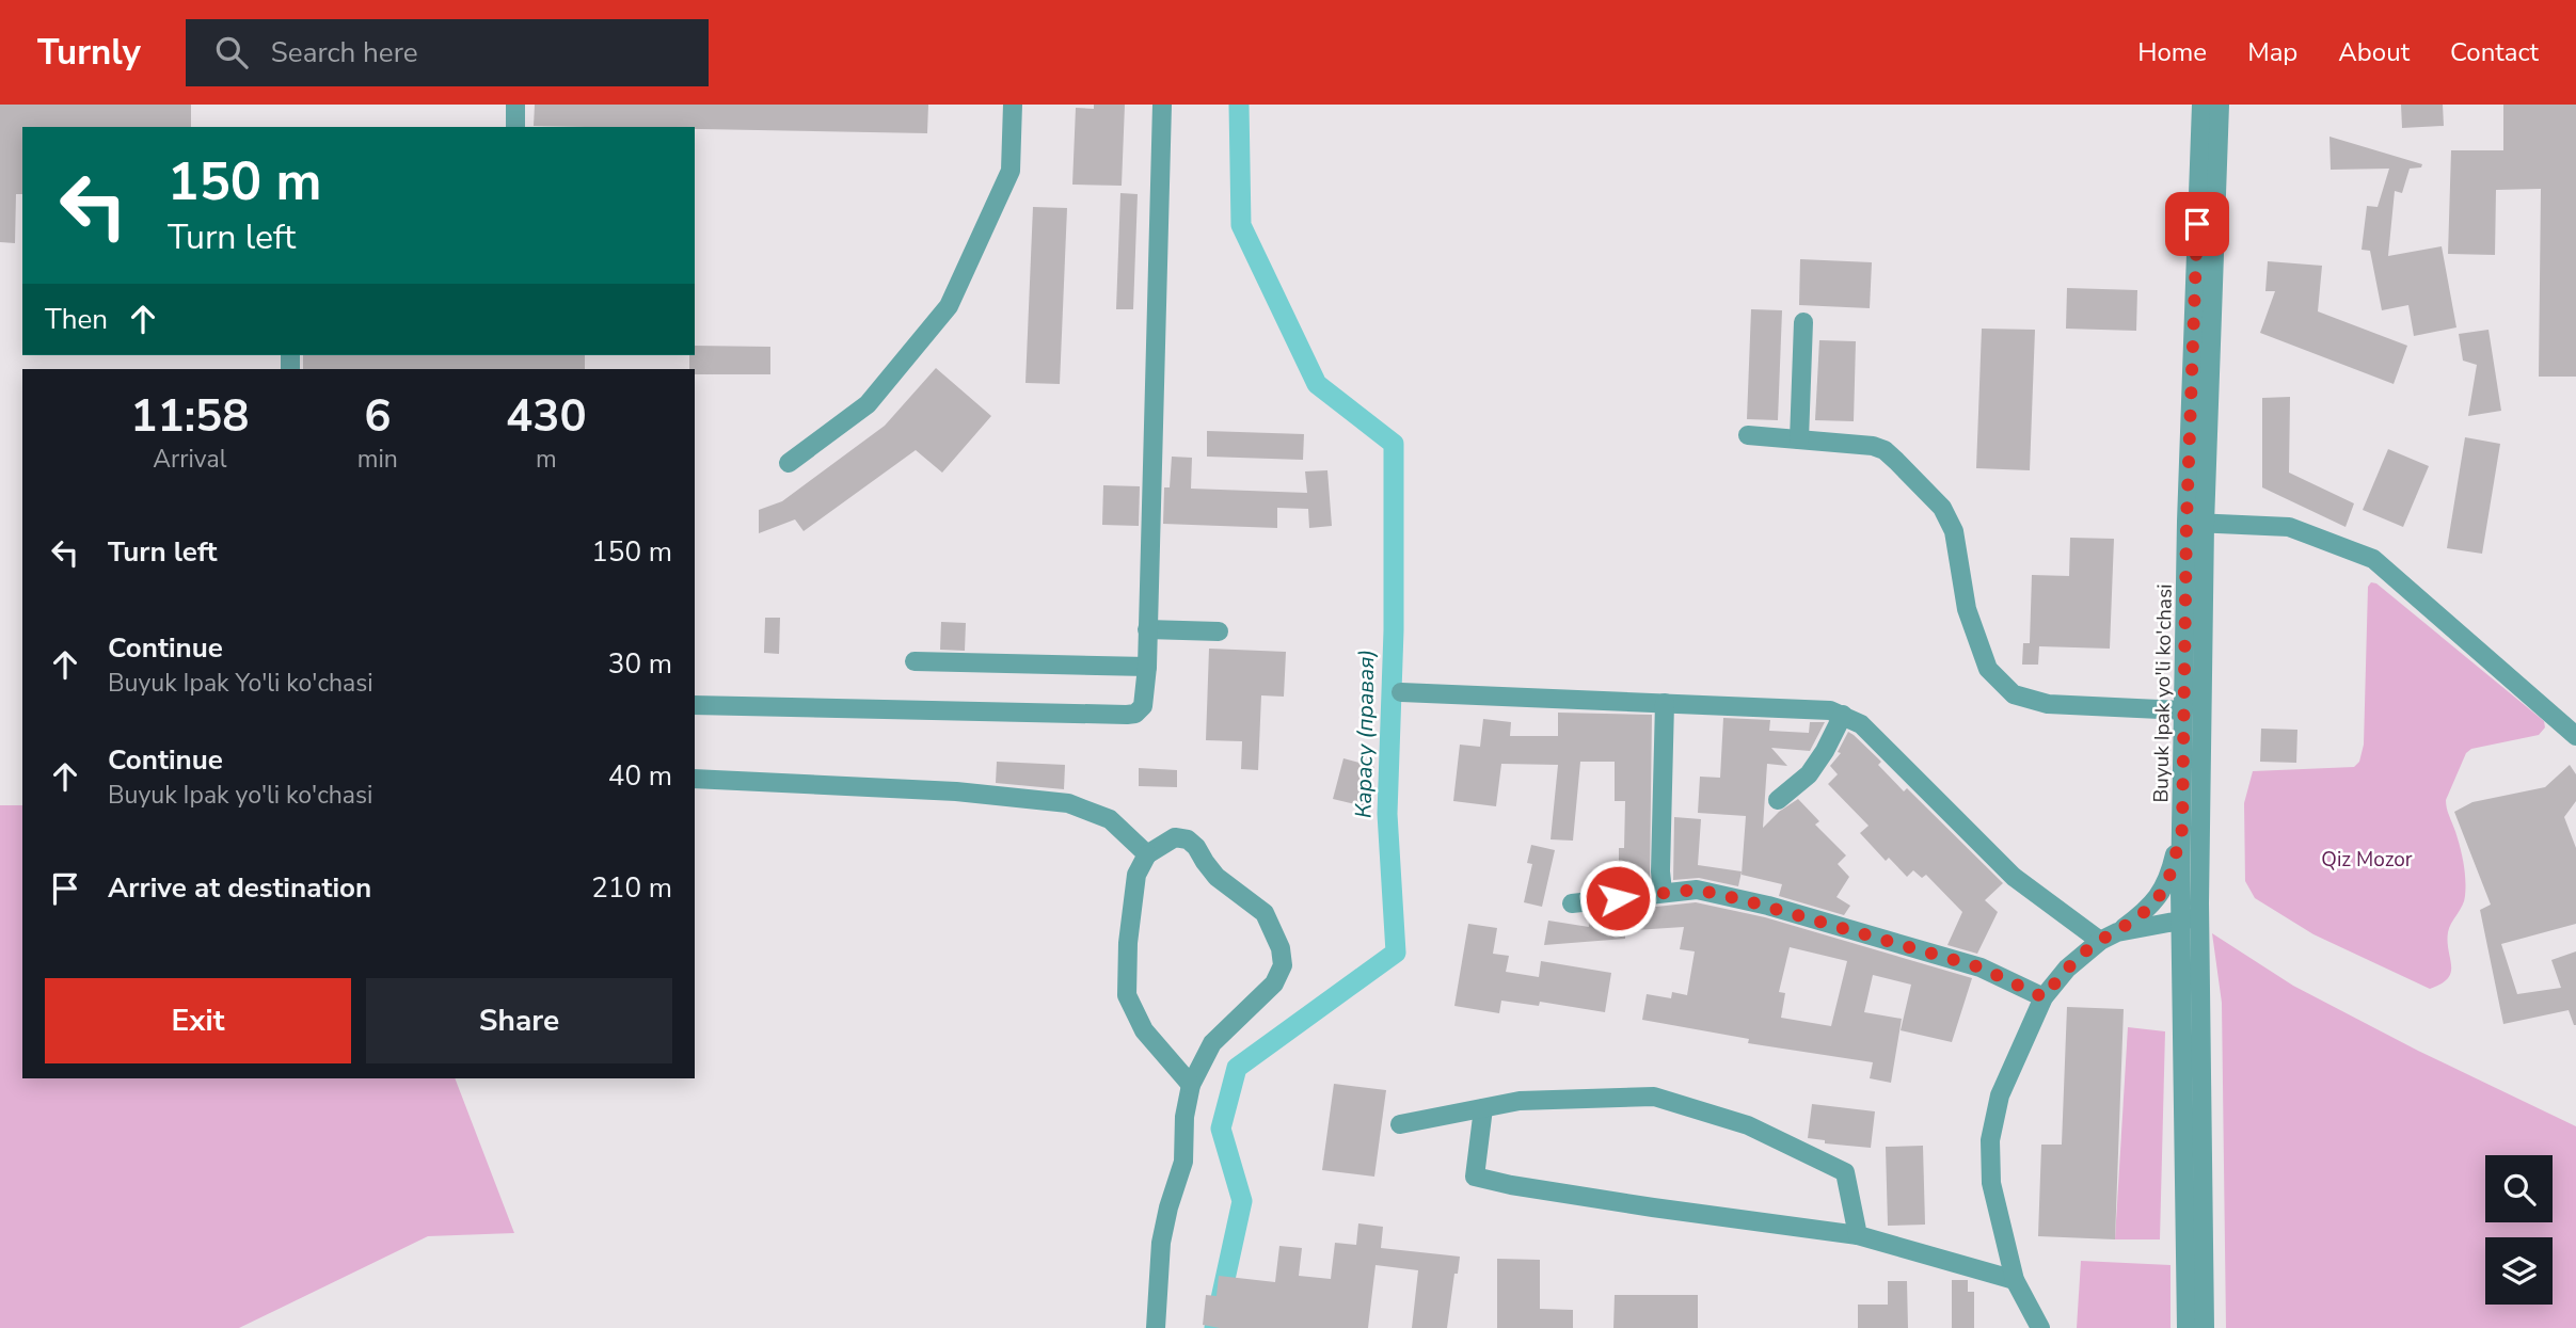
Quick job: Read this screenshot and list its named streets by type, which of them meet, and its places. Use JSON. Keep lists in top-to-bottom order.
{
  "streets": {
    "street": ["Buyuk Ipak yo'li ko'chasi"]
  },
  "water": ["Карасу (правая)"],
  "parks": ["Qiz Mozor"],
  "page": {
    "header": "Turnly",
    "search": "Search here",
    "nav": [
      "Home",
      "Map",
      "About",
      "Contact"
    ],
    "turn": ["150 m", "Turn left"],
    "then": "Then",
    "eta": [
      "11:58",
      "Arrival",
      "6",
      "min",
      "430",
      "m"
    ],
    "list": [
      {
        "name": "Turn left",
        "value": "150 m"
      },
      {
        "name": "Continue",
        "note": "Buyuk Ipak Yo'li ko'chasi",
        "value": "30 m"
      },
      {
        "name": "Continue",
        "note": "Buyuk Ipak yo'li ko'chasi",
        "value": "40 m"
      },
      {
        "name": "Arrive at destination",
        "value": "210 m"
      }
    ],
    "buttons": ["Exit", "Share"]
  }
}
